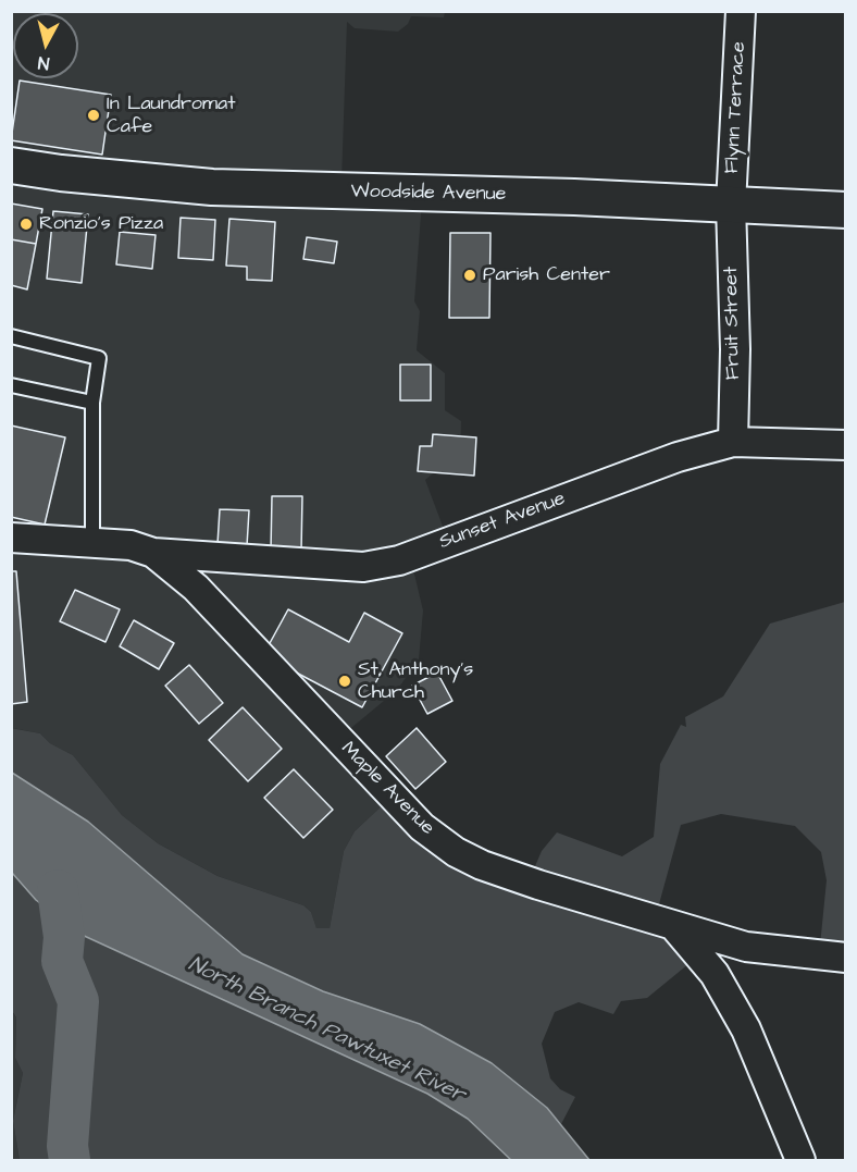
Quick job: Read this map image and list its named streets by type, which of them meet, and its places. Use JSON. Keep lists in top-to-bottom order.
{
  "streets": {
    "street": [
      "Flynn Terrace",
      "Woodside Avenue",
      "Fruit Street",
      "Sunset Avenue",
      "Maple Avenue"
    ]
  },
  "crossings": [
    ["Flynn Terrace", "Woodside Avenue"],
    ["Flynn Terrace", "Fruit Street"],
    ["Woodside Avenue", "Fruit Street"],
    ["Fruit Street", "Sunset Avenue"],
    ["Sunset Avenue", "Maple Avenue"]
  ],
  "water": ["North Branch Pawtuxet River"],
  "places": [
    "In Laundromat Cafe",
    "Ronzio's Pizza",
    "Parish Center",
    "St. Anthony's Church"
  ],
  "north": "bottom"
}
